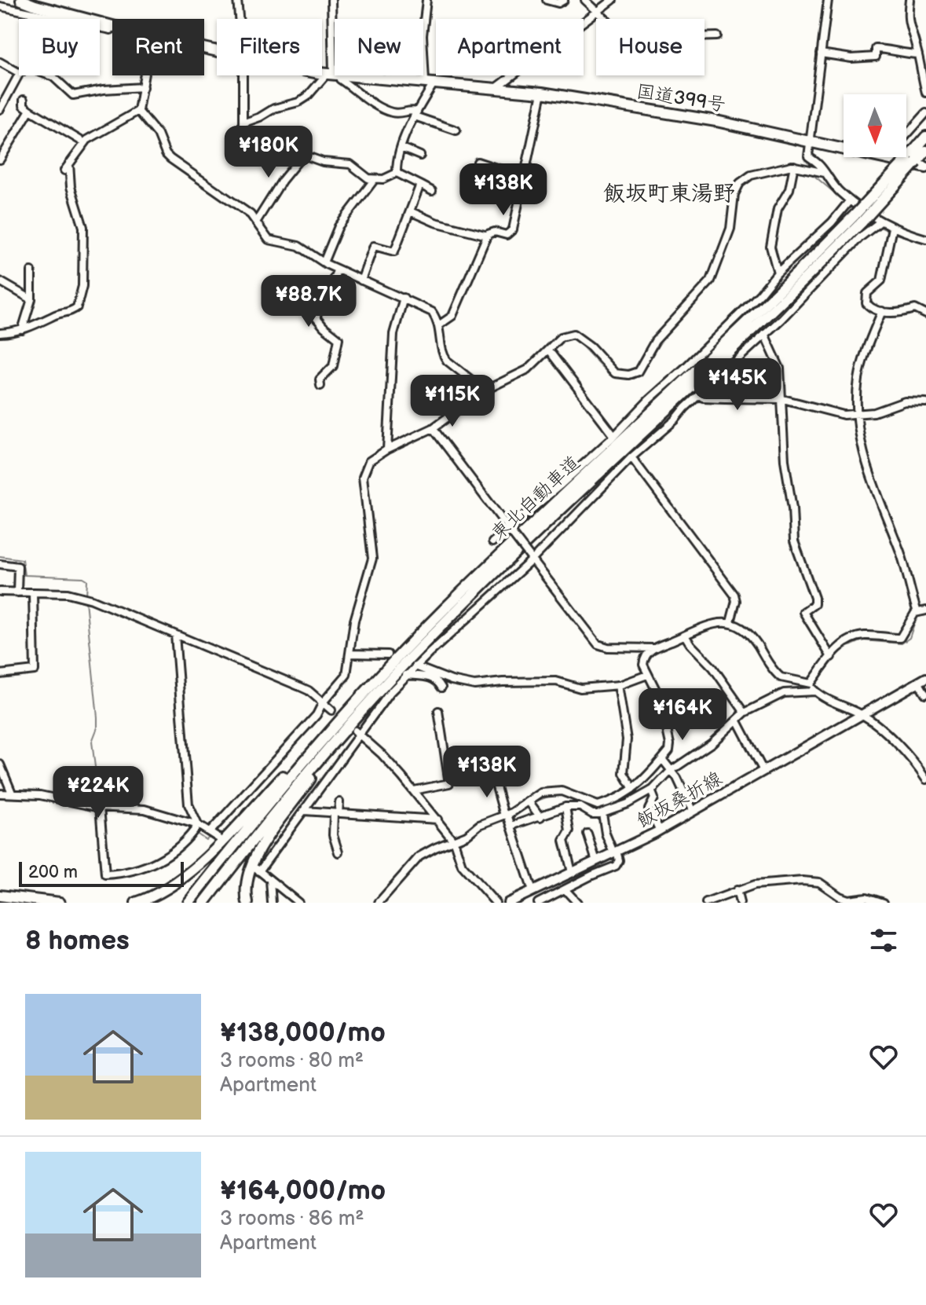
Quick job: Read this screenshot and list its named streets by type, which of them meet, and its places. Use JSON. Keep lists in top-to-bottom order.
{
  "streets": {
    "highway": ["国道399号", "東北自動車道"],
    "main road": ["飯坂桑折線"]
  },
  "districts": ["飯坂町東湯野"],
  "scale_bar": "200 m",
  "north": "bottom",
  "page": {
    "chip": [
      "Buy",
      "Rent",
      "Filters",
      "New",
      "Apartment",
      "House"
    ],
    "price": [
      "¥180K",
      "¥138K",
      "¥88.7K",
      "¥145K",
      "¥115K",
      "¥164K",
      "¥138K",
      "¥224K"
    ],
    "scale": "200 m",
    "heading": "8 homes",
    "list": [
      {
        "name": "¥138,000/mo",
        "note": "3 rooms · 80 m² · Apartment"
      },
      {
        "name": "¥164,000/mo",
        "note": "3 rooms · 86 m² · Apartment"
      }
    ]
  }
}
